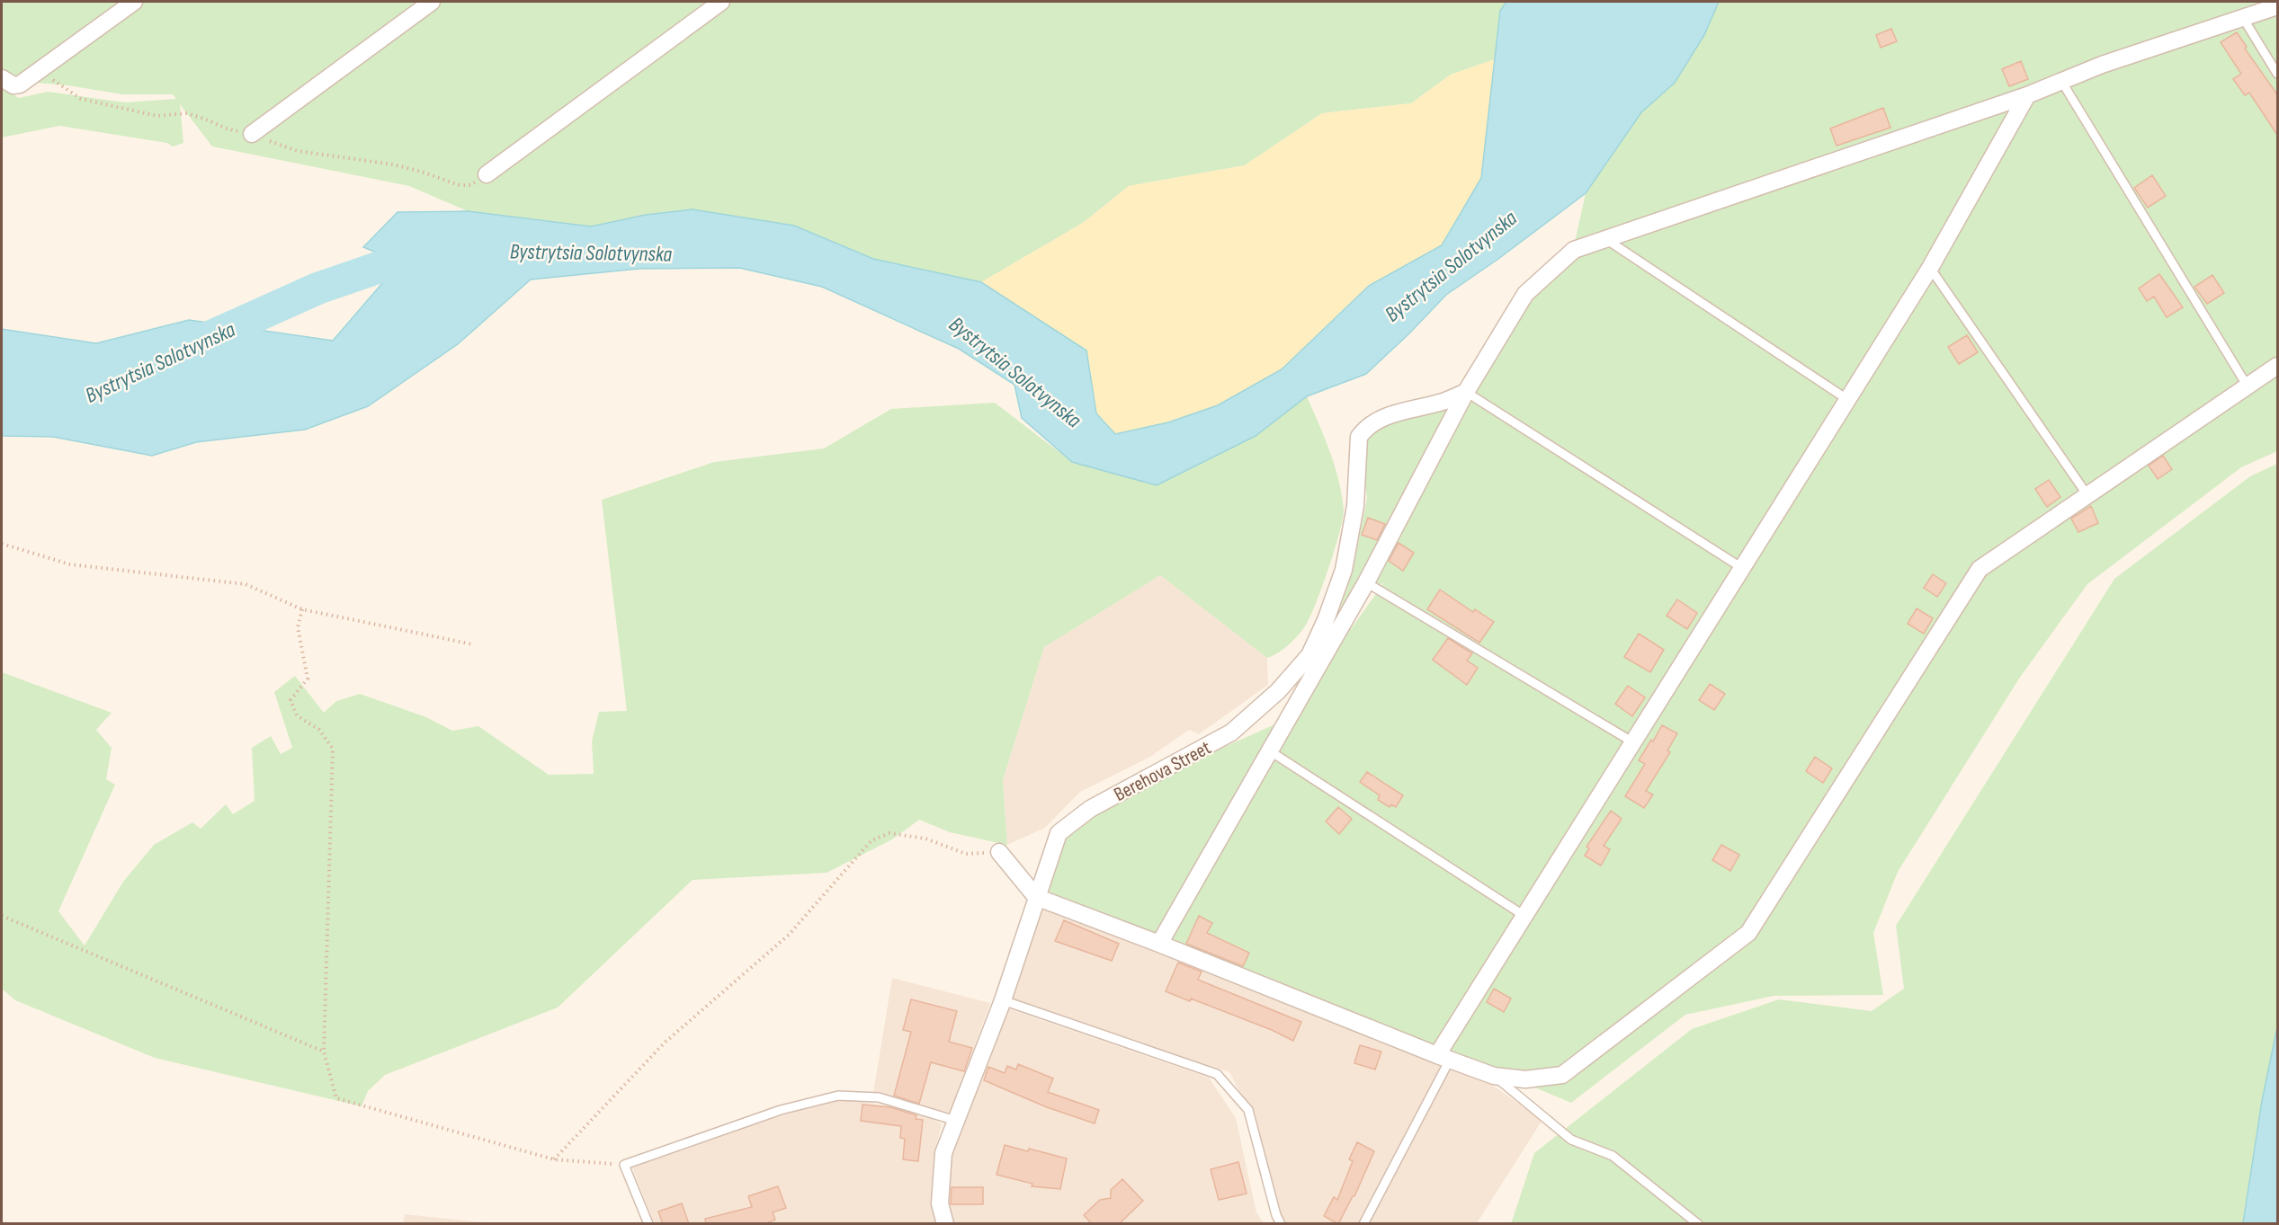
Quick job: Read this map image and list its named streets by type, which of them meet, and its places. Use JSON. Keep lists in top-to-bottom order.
{
  "streets": {
    "street": ["Berehova Street"]
  },
  "water": ["Bystrytsia Solotvynska"]
}
